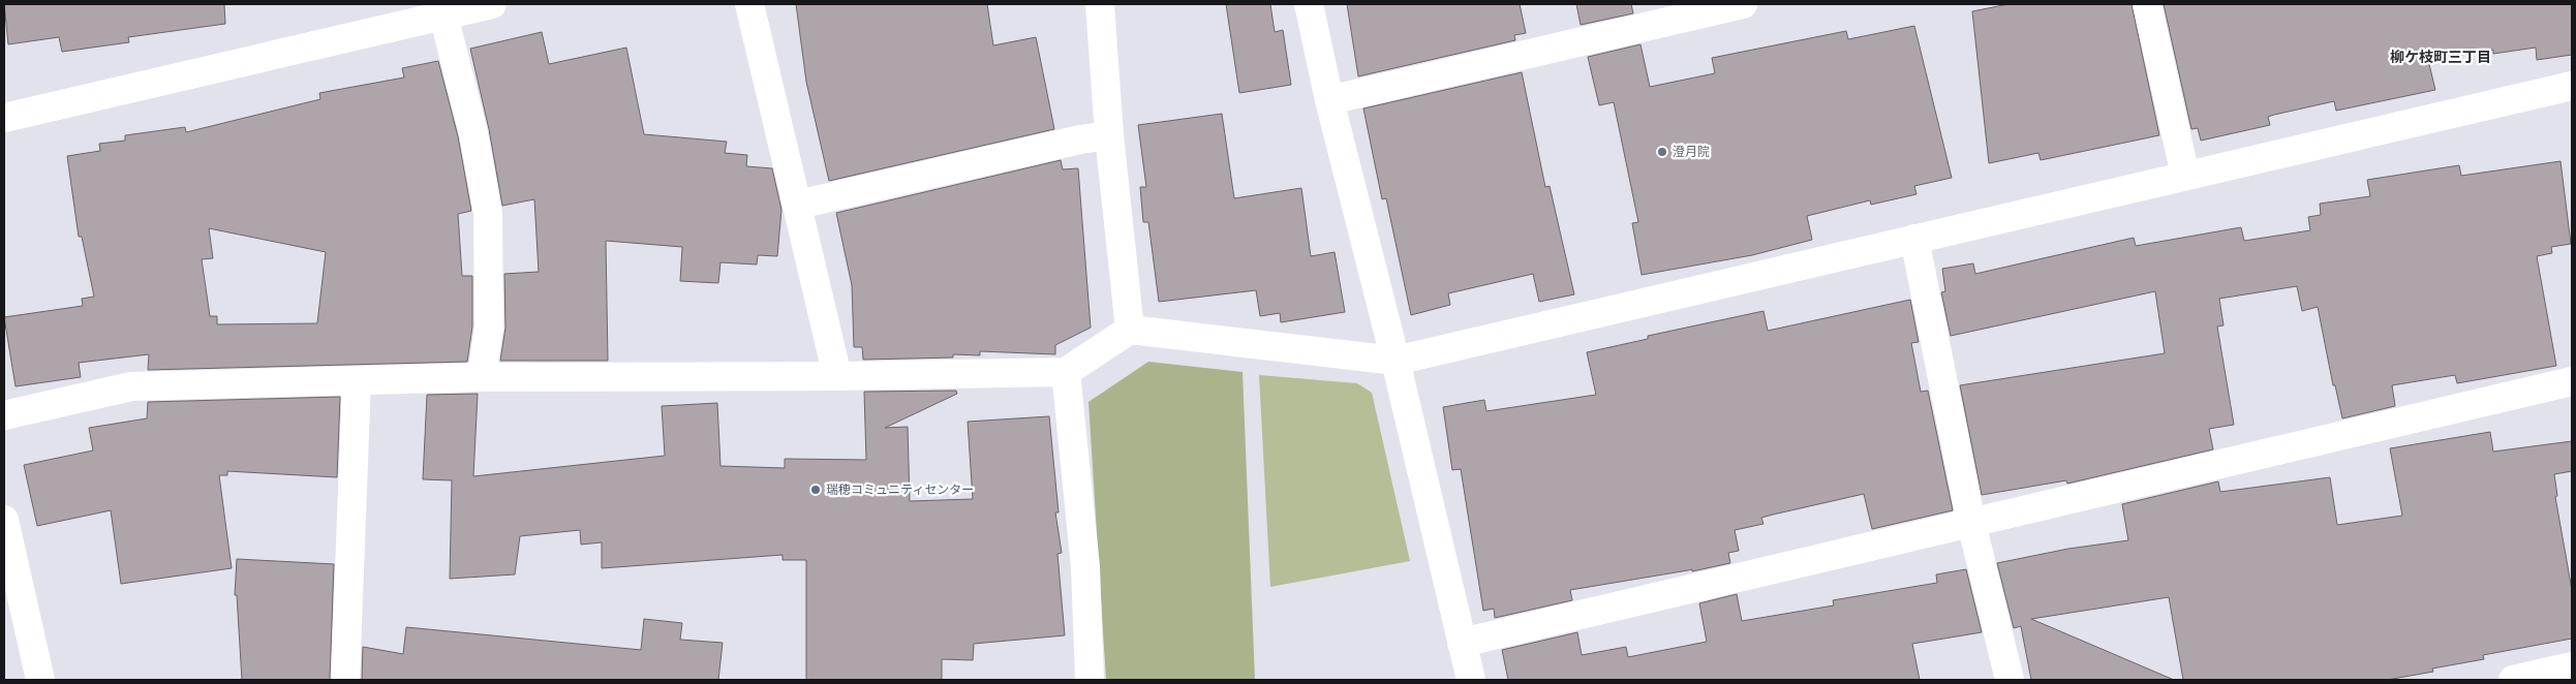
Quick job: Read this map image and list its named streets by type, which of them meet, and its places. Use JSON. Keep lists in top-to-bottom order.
{
  "districts": ["柳ケ枝町三丁目"],
  "places": ["澄月院", "瑞穂コミュニティセンター"]
}
